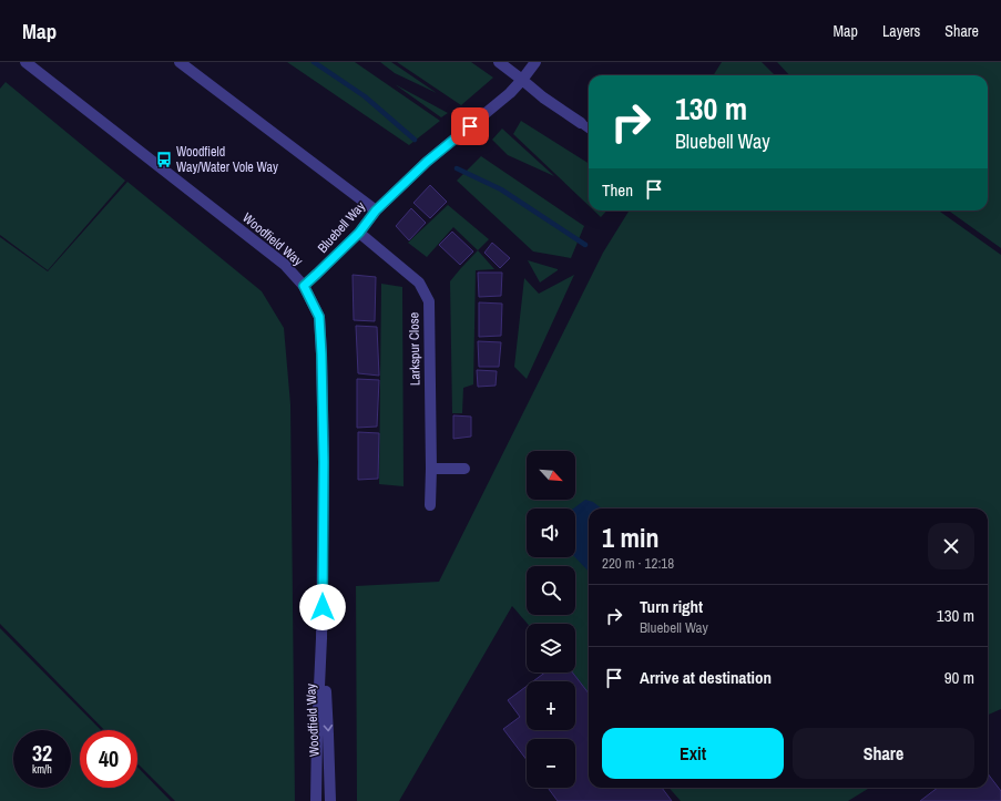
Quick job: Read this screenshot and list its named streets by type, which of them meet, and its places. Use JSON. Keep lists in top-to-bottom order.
{
  "streets": {
    "street": ["Bluebell Way", "Woodfield Way", "Larkspur Close"]
  },
  "crossings": [
    ["Bluebell Way", "Woodfield Way"],
    ["Bluebell Way", "Larkspur Close"]
  ],
  "places": {
    "bus stop": ["Woodfield Way/Water Vole Way"]
  },
  "north": "bottom right",
  "page": {
    "header": "Map",
    "nav": ["Map", "Layers", "Share"],
    "turn": ["130 m", "Bluebell Way"],
    "then": "Then",
    "map_buttons": ["+", "−"],
    "heading": ["1 min", "220 m · 12:18"],
    "list": [
      {
        "name": "Turn right",
        "note": "Bluebell Way",
        "value": "130 m"
      },
      {
        "name": "Arrive at destination",
        "value": "90 m"
      }
    ],
    "buttons": ["Exit", "Share"],
    "speed": "32 km/h",
    "limit": "40"
  }
}
